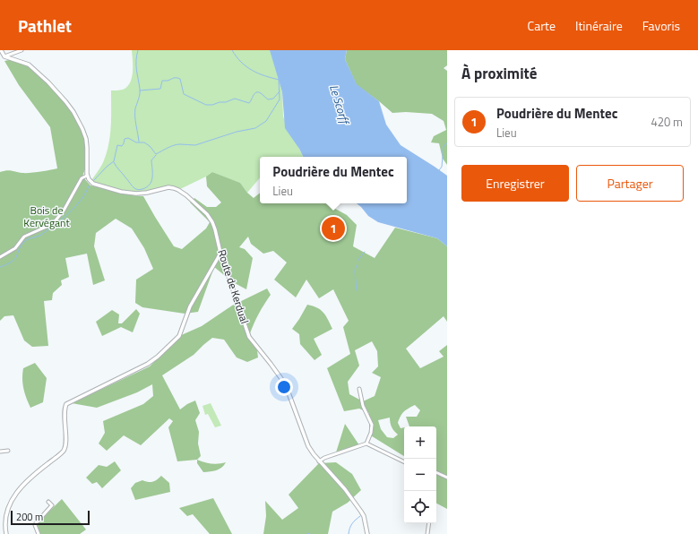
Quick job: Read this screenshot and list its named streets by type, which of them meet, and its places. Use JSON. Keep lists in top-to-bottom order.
{
  "streets": {
    "street": ["Route de Kerdual"]
  },
  "water": ["Le Scorff"],
  "parks": ["Bois de Kervégant"],
  "scale_bar": "200 m",
  "page": {
    "header": "Pathlet",
    "nav": ["Carte", "Itinéraire", "Favoris"],
    "heading": "À proximité",
    "list": [
      {
        "mark": "1",
        "name": "Poudrière du Mentec",
        "note": "Lieu",
        "value": "420 m"
      }
    ],
    "buttons": ["Enregistrer", "Partager"],
    "popup": ["Poudrière du Mentec", "Lieu"],
    "pins": "1",
    "map_buttons": ["+", "−"],
    "scale": "200 m"
  }
}
